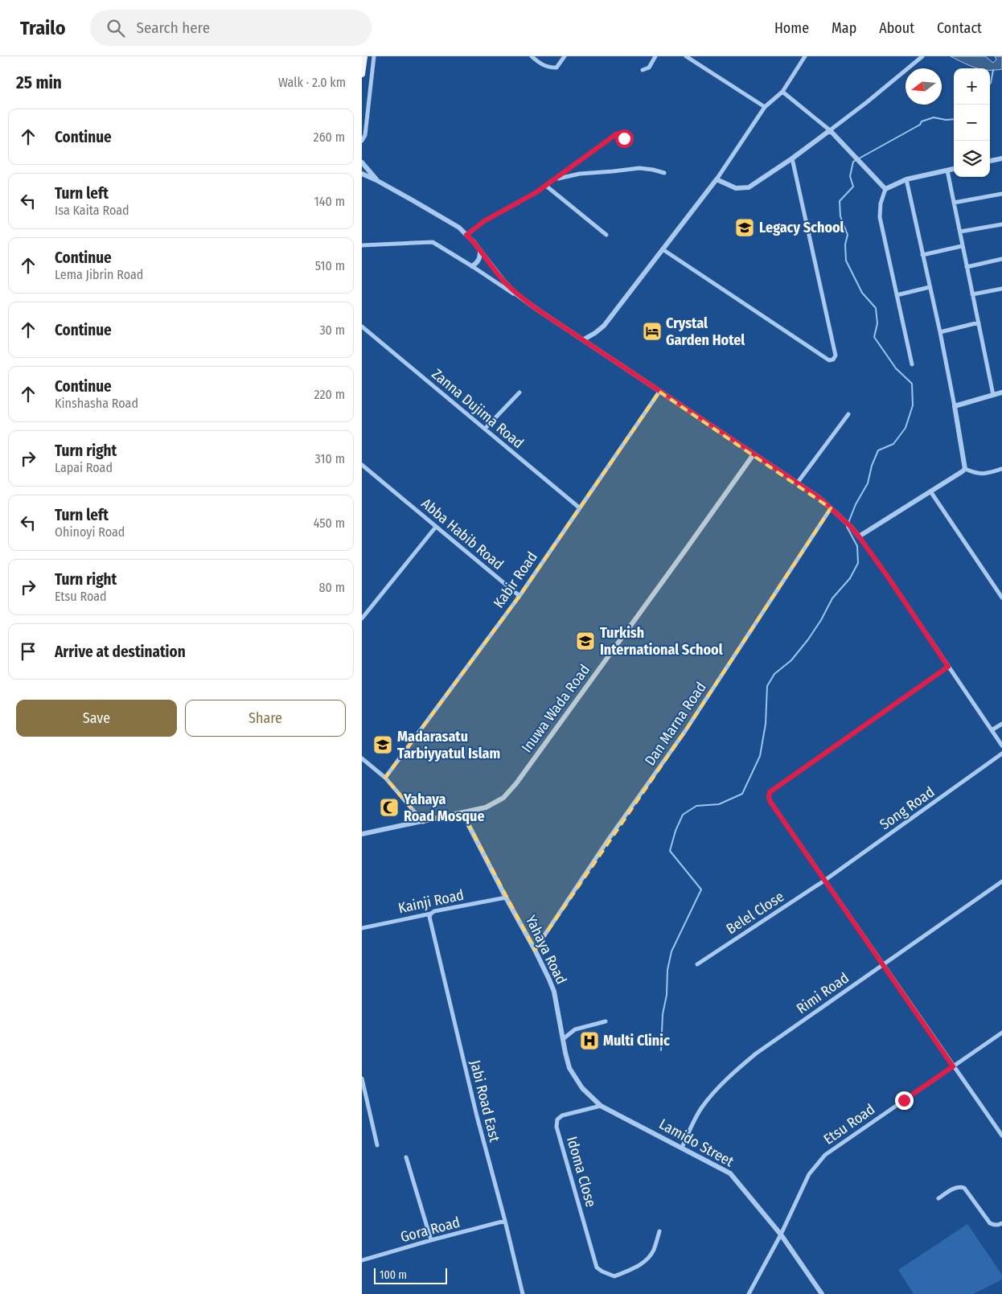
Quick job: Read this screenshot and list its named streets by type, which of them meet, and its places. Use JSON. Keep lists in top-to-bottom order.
{
  "streets": {
    "street": [
      "Zanna Dujima Road",
      "Abba Habib Road",
      "Kabir Road",
      "Inuwa Wada Road",
      "Dan Marna Road",
      "Song Road",
      "Kainji Road",
      "Belel Close",
      "Yahaya Road",
      "Rimi Road",
      "Jabi Road East",
      "Etsu Road",
      "Lamido Street",
      "Idoma Close",
      "Gora Road"
    ]
  },
  "crossings": [
    ["Zanna Dujima Road", "Kabir Road"],
    ["Abba Habib Road", "Kabir Road"],
    ["Inuwa Wada Road", "Yahaya Road"],
    ["Dan Marna Road", "Yahaya Road"],
    ["Song Road", "Belel Close"],
    ["Kainji Road", "Yahaya Road"],
    ["Kainji Road", "Jabi Road East"],
    ["Yahaya Road", "Lamido Street"],
    ["Yahaya Road", "Idoma Close"],
    ["Rimi Road", "Lamido Street"],
    ["Jabi Road East", "Gora Road"],
    ["Etsu Road", "Lamido Street"]
  ],
  "places": {
    "school or university": ["Legacy School", "Turkish International School", "Madarasatu Tarbiyyatul Islam"],
    "hotel": ["Crystal Garden Hotel"],
    "mosque": ["Yahaya Road Mosque"],
    "hospital": ["Multi Clinic"]
  },
  "scale_bar": "100 m",
  "north": "left",
  "page": {
    "header": "Trailo",
    "search": "Search here",
    "nav": [
      "Home",
      "Map",
      "About",
      "Contact"
    ],
    "heading": ["25 min", "Walk · 2.0 km"],
    "map_buttons": ["+", "−"],
    "list": [
      ["Continue", "260 m"],
      ["Turn left", "Isa Kaita Road", "140 m"],
      ["Continue", "Lema Jibrin Road", "510 m"],
      ["Continue", "30 m"],
      ["Continue", "Kinshasha Road", "220 m"],
      ["Turn right", "Lapai Road", "310 m"],
      ["Turn left", "Ohinoyi Road", "450 m"],
      ["Turn right", "Etsu Road", "80 m"],
      "Arrive at destination"
    ],
    "buttons": ["Save", "Share"],
    "scale": "100 m"
  }
}
